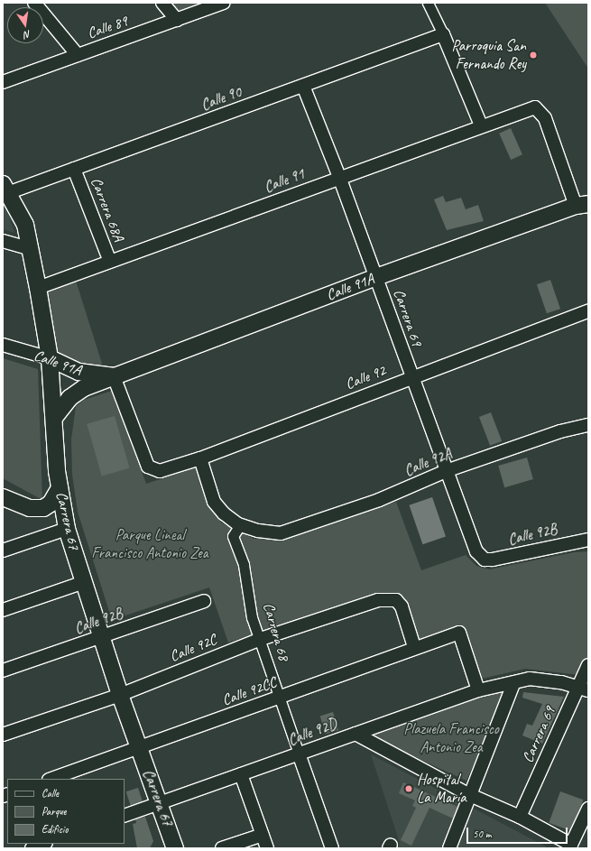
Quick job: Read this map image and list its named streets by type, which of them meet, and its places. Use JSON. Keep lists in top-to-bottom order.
{
  "streets": {
    "street": [
      "Calle 89",
      "Calle 90",
      "Calle 91",
      "Carrera 68A",
      "Calle 91A",
      "Carrera 69",
      "Calle 92",
      "Calle 92A",
      "Carrera 67",
      "Calle 92B",
      "Carrera 68",
      "Calle 92C",
      "Calle 92CC",
      "Calle 92D"
    ]
  },
  "crossings": [
    ["Calle 90", "Carrera 68A"],
    ["Calle 90", "Carrera 69"],
    ["Calle 90", "Carrera 67"],
    ["Calle 91", "Carrera 68A"],
    ["Calle 91", "Calle 91A"],
    ["Calle 91", "Carrera 69"],
    ["Calle 91", "Carrera 67"],
    ["Calle 91A", "Carrera 69"],
    ["Calle 91A", "Calle 92"],
    ["Calle 91A", "Carrera 67"],
    ["Carrera 69", "Calle 92"],
    ["Carrera 69", "Calle 92A"],
    ["Carrera 69", "Calle 92B"],
    ["Carrera 69", "Calle 92D"],
    ["Calle 92", "Calle 92A"],
    ["Carrera 67", "Calle 92B"],
    ["Carrera 67", "Calle 92C"],
    ["Carrera 67", "Calle 92CC"],
    ["Carrera 67", "Calle 92D"],
    ["Carrera 68", "Calle 92C"],
    ["Carrera 68", "Calle 92CC"],
    ["Carrera 68", "Calle 92D"],
    ["Calle 92C", "Calle 92CC"],
    ["Calle 92CC", "Calle 92D"]
  ],
  "parks": ["Parque Lineal Francisco Antonio Zea", "Plazuela Francisco Antonio Zea"],
  "places": ["Parroquia San Fernando Rey", "Hospital La María"],
  "legend": ["Calle", "Parque", "Edificio"],
  "scale_bar": "50 m",
  "north": "bottom"
}
